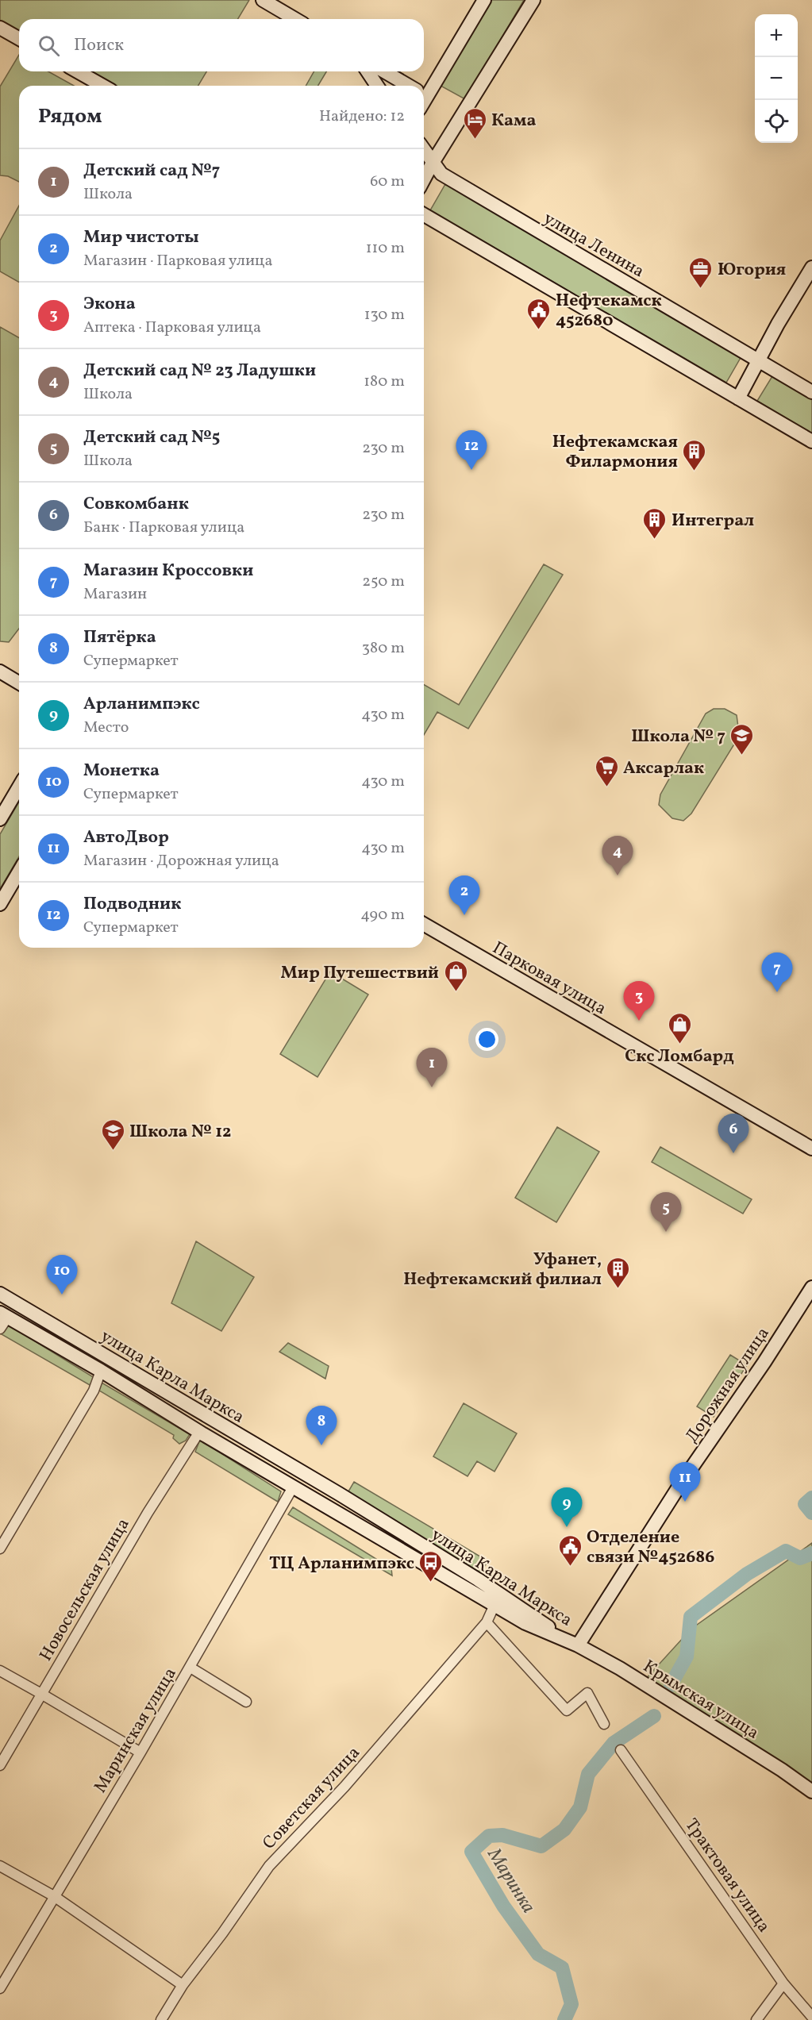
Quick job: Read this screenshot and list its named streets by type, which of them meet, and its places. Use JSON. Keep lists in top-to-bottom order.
{
  "streets": {
    "main road": [
      "улица Ленина",
      "Парковая улица",
      "улица Карла Маркса",
      "Дорожная улица",
      "Крымская улица"
    ],
    "street": [
      "Новосельская улица",
      "Маринская улица",
      "Советская улица",
      "Трактовая улица"
    ]
  },
  "crossings": [
    ["улица Карла Маркса", "Дорожная улица"],
    ["улица Карла Маркса", "Новосельская улица"],
    ["улица Карла Маркса", "Крымская улица"],
    ["улица Карла Маркса", "Маринская улица"],
    ["улица Карла Маркса", "Советская улица"],
    ["Дорожная улица", "Крымская улица"]
  ],
  "water": ["Маринка"],
  "places": {
    "hotel": ["Кама"],
    "office": ["Югория"],
    "public building": ["Нефтекамск 452680", "Отделение связи №452686"],
    "building": ["Нефтекамская Филармония", "Интеграл", "Уфанет, Нефтекамский филиал"],
    "school or university": ["Школа № 7", "Школа № 12"],
    "supermarket": ["Аксарлак"],
    "shop": ["Мир Путешествий", "Скс Ломбард"],
    "bus stop": ["ТЦ Арланимпэкс"]
  },
  "page": {
    "map_buttons": ["+", "−"],
    "search": "Поиск",
    "heading": ["Рядом", "Найдено: 12"],
    "list": [
      {
        "mark": "1",
        "name": "Детский сад №7",
        "note": "Школа",
        "value": "60 m"
      },
      {
        "mark": "2",
        "name": "Мир чистоты",
        "note": "Магазин · Парковая улица",
        "value": "110 m"
      },
      {
        "mark": "3",
        "name": "Экона",
        "note": "Аптека · Парковая улица",
        "value": "130 m"
      },
      {
        "mark": "4",
        "name": "Детский сад № 23 Ладушки",
        "note": "Школа",
        "value": "180 m"
      },
      {
        "mark": "5",
        "name": "Детский сад №5",
        "note": "Школа",
        "value": "230 m"
      },
      {
        "mark": "6",
        "name": "Совкомбанк",
        "note": "Банк · Парковая улица",
        "value": "230 m"
      },
      {
        "mark": "7",
        "name": "Магазин Кроссовки",
        "note": "Магазин",
        "value": "250 m"
      },
      {
        "mark": "8",
        "name": "Пятёрка",
        "note": "Супермаркет",
        "value": "380 m"
      },
      {
        "mark": "9",
        "name": "Арланимпэкс",
        "note": "Место",
        "value": "430 m"
      },
      {
        "mark": "10",
        "name": "Монетка",
        "note": "Супермаркет",
        "value": "430 m"
      },
      {
        "mark": "11",
        "name": "АвтоДвор",
        "note": "Магазин · Дорожная улица",
        "value": "430 m"
      },
      {
        "mark": "12",
        "name": "Подводник",
        "note": "Супермаркет",
        "value": "490 m"
      }
    ],
    "pins": [
      "12",
      "4",
      "2",
      "7",
      "3",
      "1",
      "6",
      "5",
      "10",
      "8",
      "11",
      "9"
    ]
  }
}
